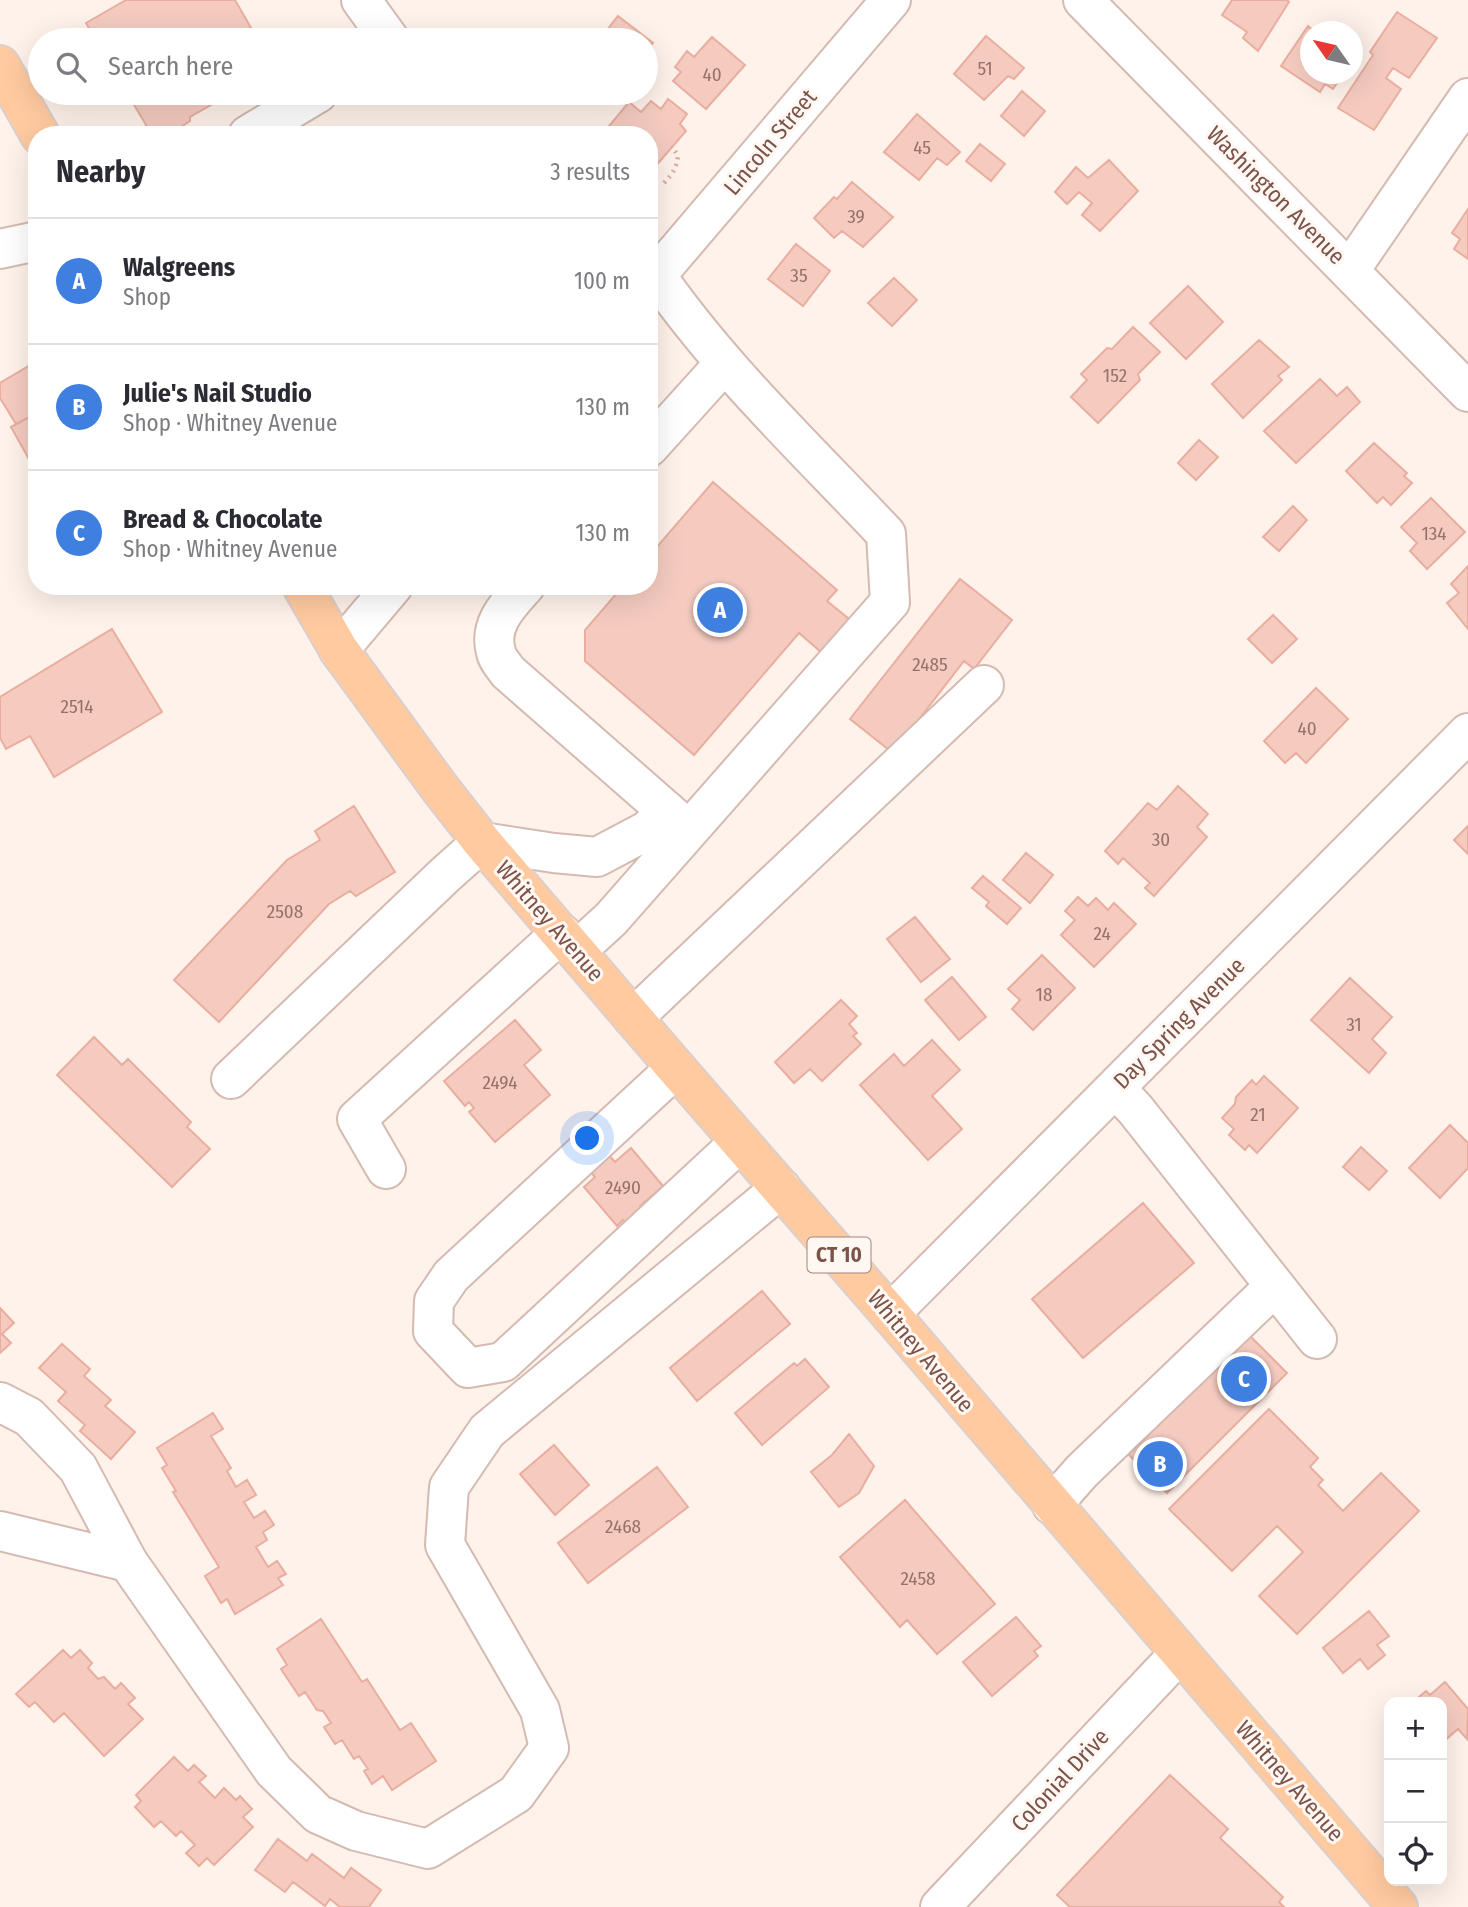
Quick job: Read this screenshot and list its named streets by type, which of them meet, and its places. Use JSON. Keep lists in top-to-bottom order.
{
  "streets": {
    "main road": ["Whitney Avenue", "CT 10"],
    "street": [
      "Lincoln Street",
      "Washington Avenue",
      "Day Spring Avenue",
      "Colonial Drive"
    ]
  },
  "crossings": [
    ["Whitney Avenue", "Day Spring Avenue"],
    ["Whitney Avenue", "Colonial Drive"]
  ],
  "house_numbers": [
    "51",
    "40",
    "45",
    "39",
    "35",
    "152",
    "134",
    "2485",
    "2514",
    "40",
    "30",
    "2508",
    "24",
    "18",
    "31",
    "2494",
    "21",
    "2490",
    "2468",
    "2458"
  ],
  "north": "top left",
  "page": {
    "search": "Search here",
    "heading": ["Nearby", "3 results"],
    "list": [
      {
        "mark": "A",
        "name": "Walgreens",
        "note": "Shop",
        "value": "100 m"
      },
      {
        "mark": "B",
        "name": "Julie's Nail Studio",
        "note": "Shop · Whitney Avenue",
        "value": "130 m"
      },
      {
        "mark": "C",
        "name": "Bread & Chocolate",
        "note": "Shop · Whitney Avenue",
        "value": "130 m"
      }
    ],
    "pins": ["A", "C", "B"],
    "map_buttons": ["+", "−"]
  }
}
